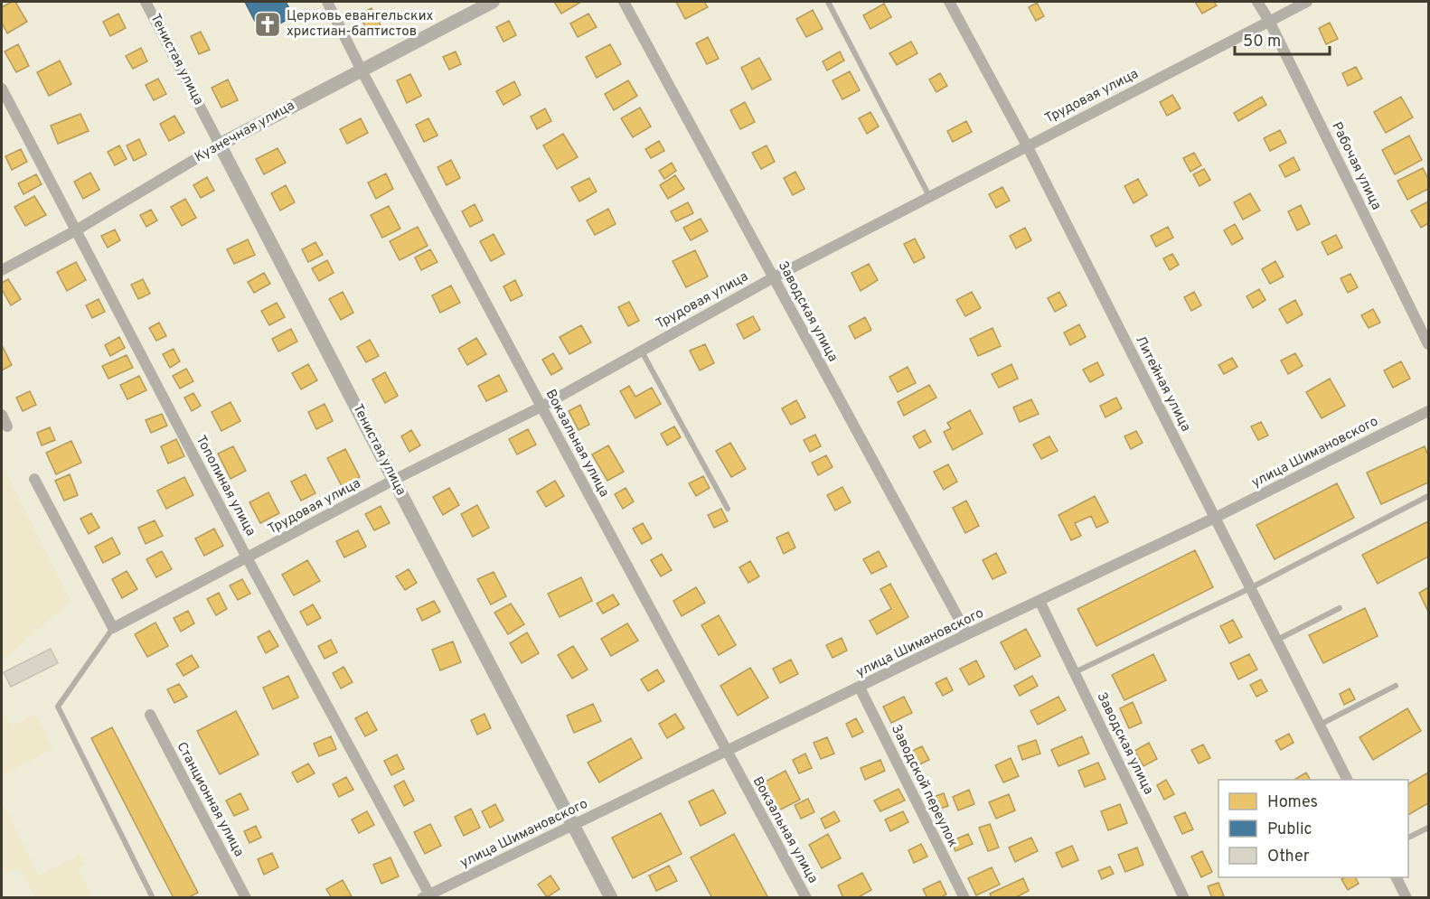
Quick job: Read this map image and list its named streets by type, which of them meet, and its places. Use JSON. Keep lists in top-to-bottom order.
{
  "streets": {
    "street": [
      "Тенистая улица",
      "Трудовая улица",
      "Кузнечная улица",
      "Рабочая улица",
      "Заводская улица",
      "Литейная улица",
      "Вокзальная улица",
      "улица Шимановского",
      "Тополиная улица",
      "Заводской переулок",
      "Станционная улица"
    ]
  },
  "crossings": [
    ["Тенистая улица", "Трудовая улица"],
    ["Тенистая улица", "Кузнечная улица"],
    ["Тенистая улица", "улица Шимановского"],
    ["Трудовая улица", "Рабочая улица"],
    ["Трудовая улица", "Заводская улица"],
    ["Трудовая улица", "Литейная улица"],
    ["Трудовая улица", "Вокзальная улица"],
    ["Трудовая улица", "Тополиная улица"],
    ["Кузнечная улица", "Вокзальная улица"],
    ["Кузнечная улица", "Тополиная улица"],
    ["Заводская улица", "улица Шимановского"],
    ["Литейная улица", "улица Шимановского"],
    ["Вокзальная улица", "улица Шимановского"],
    ["улица Шимановского", "Тополиная улица"],
    ["улица Шимановского", "Заводской переулок"]
  ],
  "places": {
    "church": ["Церковь евангельских христиан-баптистов"]
  },
  "legend": ["Homes", "Public", "Other"],
  "scale_bar": "50 m"
}
